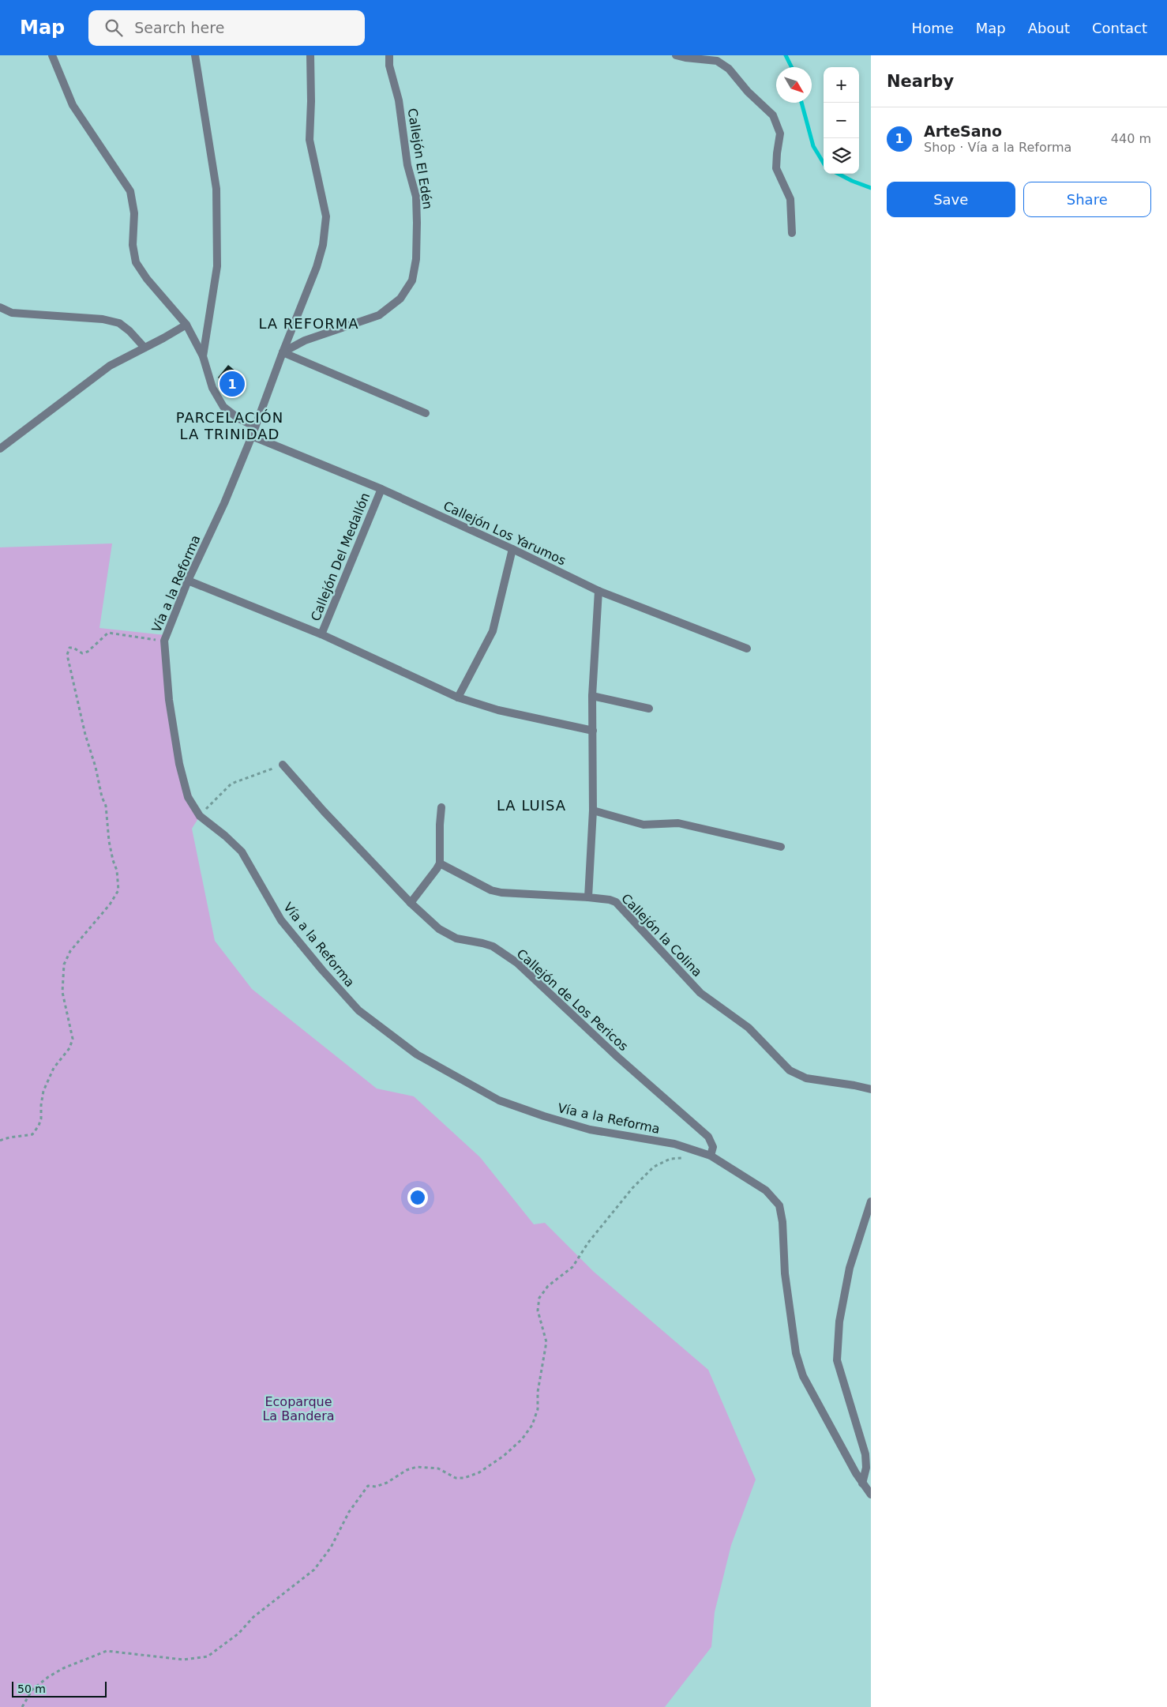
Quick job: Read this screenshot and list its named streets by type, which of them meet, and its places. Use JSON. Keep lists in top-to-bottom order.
{
  "streets": {
    "street": [
      "Callejón El Edén",
      "Callejón Los Yarumos",
      "Callejón Del Medallón",
      "Vía a la Reforma",
      "Callejón la Colina",
      "Callejón de Los Pericos"
    ]
  },
  "crossings": [
    ["Callejón El Edén", "Vía a la Reforma"],
    ["Callejón Los Yarumos", "Callejón Del Medallón"],
    ["Callejón Los Yarumos", "Vía a la Reforma"],
    ["Vía a la Reforma", "Callejón de Los Pericos"]
  ],
  "districts": ["LA REFORMA", "PARCELACIÓN LA TRINIDAD", "LA LUISA"],
  "parks": ["Ecoparque La Bandera"],
  "scale_bar": "50 m",
  "north": "bottom right",
  "page": {
    "header": "Map",
    "search": "Search here",
    "nav": [
      "Home",
      "Map",
      "About",
      "Contact"
    ],
    "heading": "Nearby",
    "map_buttons": ["+", "−"],
    "list": [
      {
        "mark": "1",
        "name": "ArteSano",
        "note": "Shop · Vía a la Reforma",
        "value": "440 m"
      }
    ],
    "buttons": ["Save", "Share"],
    "pins": "1",
    "scale": "50 m"
  }
}
